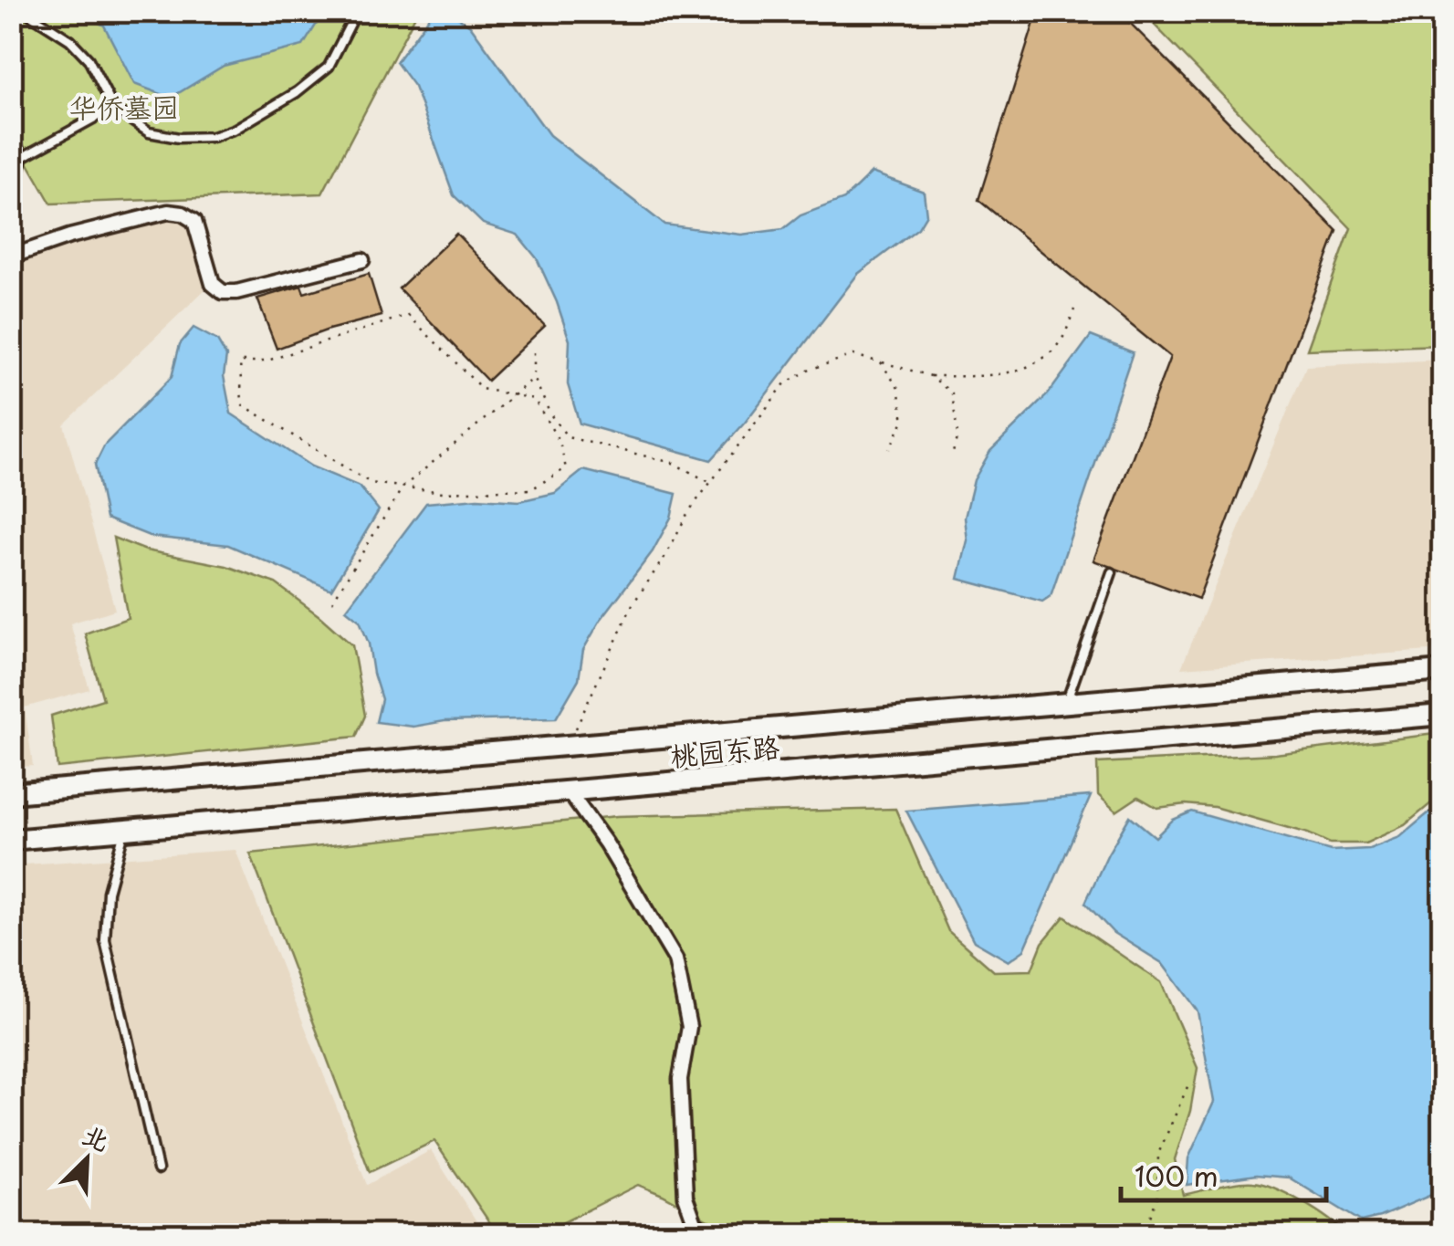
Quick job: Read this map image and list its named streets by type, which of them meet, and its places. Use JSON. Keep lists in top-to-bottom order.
{
  "streets": {
    "main road": ["桃园东路"]
  },
  "parks": ["华侨墓园"],
  "scale_bar": "100 m",
  "north": "top right"
}
